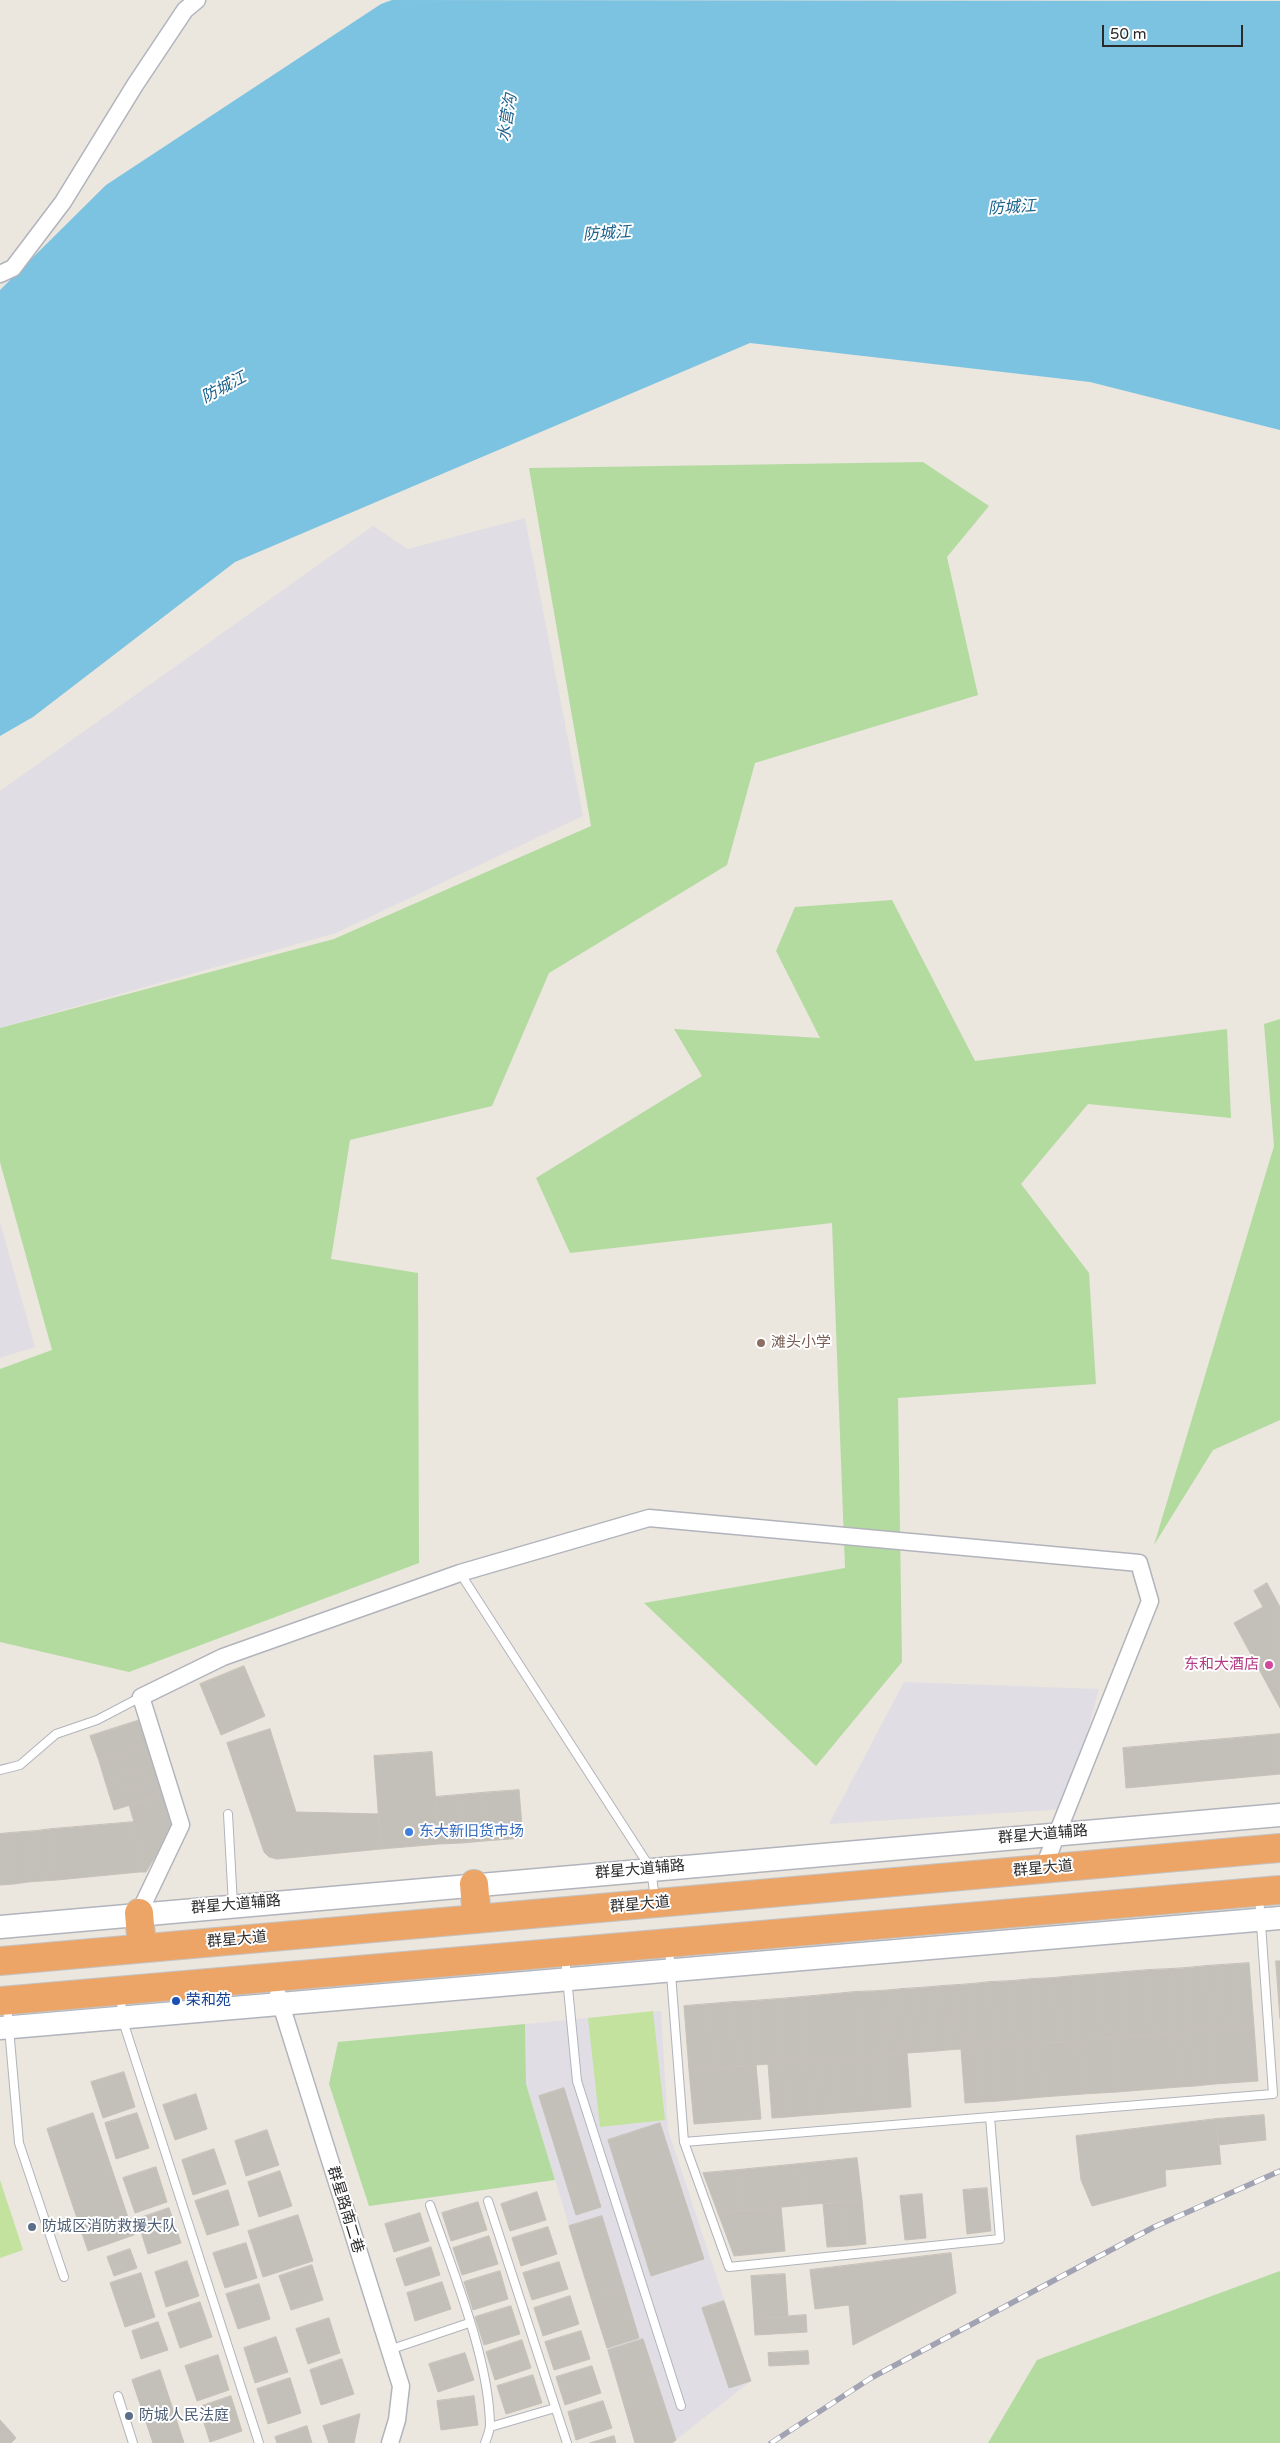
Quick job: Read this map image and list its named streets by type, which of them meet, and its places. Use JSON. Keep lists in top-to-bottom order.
{
  "streets": {
    "highway": ["群星大道"],
    "street": ["群星大道辅路", "群星路南二巷"]
  },
  "water": ["水营沟", "防城江"],
  "places": [
    "滩头小学",
    "东和大酒店",
    "东大新旧货市场",
    "荣和苑",
    "防城区消防救援大队",
    "防城人民法庭"
  ],
  "scale_bar": "50 m"
}
